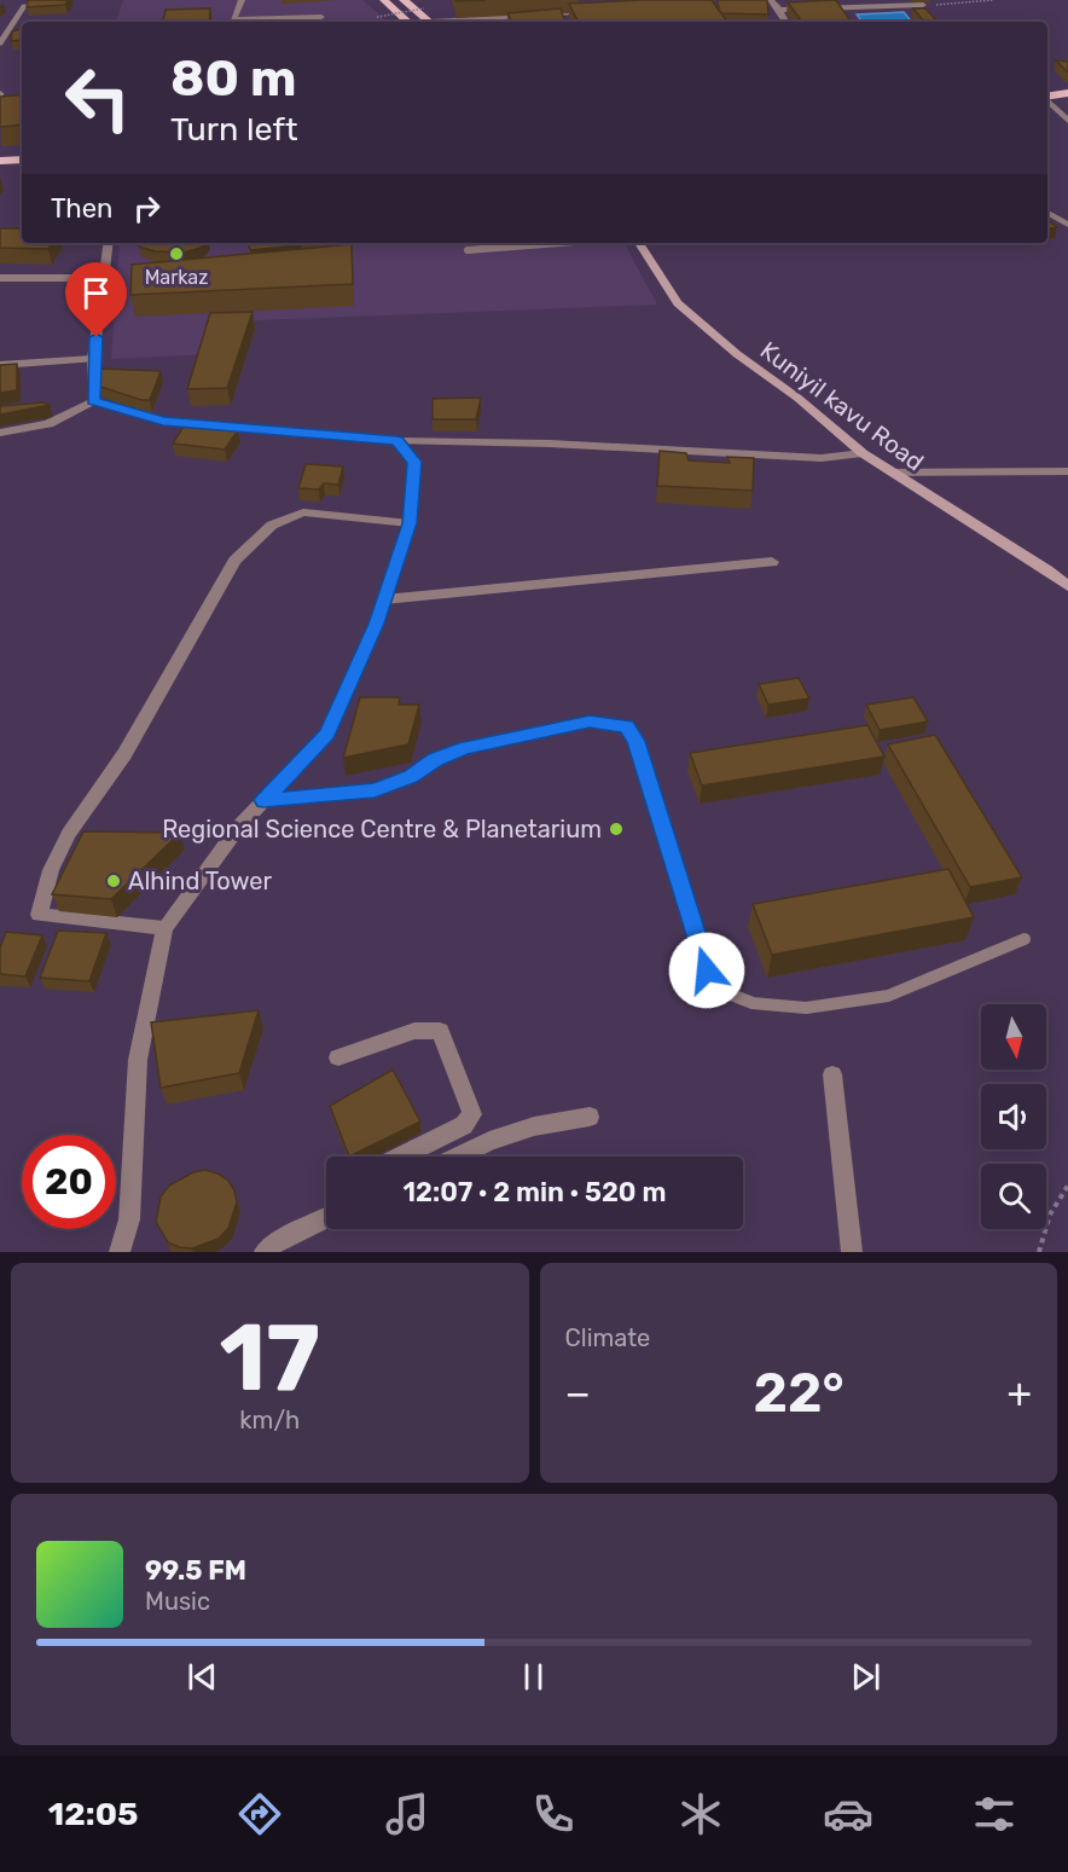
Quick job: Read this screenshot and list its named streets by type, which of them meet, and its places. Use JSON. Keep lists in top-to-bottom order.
{
  "streets": {
    "main road": ["Kuniyil kavu Road"]
  },
  "places": ["Markaz", "Regional Science Centre & Planetarium", "Alhind Tower"],
  "north": "bottom",
  "page": {
    "turn": ["80 m", "Turn left"],
    "then": "Then",
    "limit": "20",
    "trip": "12:07 · 2 min · 520 m",
    "tile": [
      ["17", "km/h"],
      "Climate"
    ],
    "heat": ["−", "22°", "+"],
    "song": ["99.5 FM", "Music"],
    "tabs": "12:05"
  }
}
